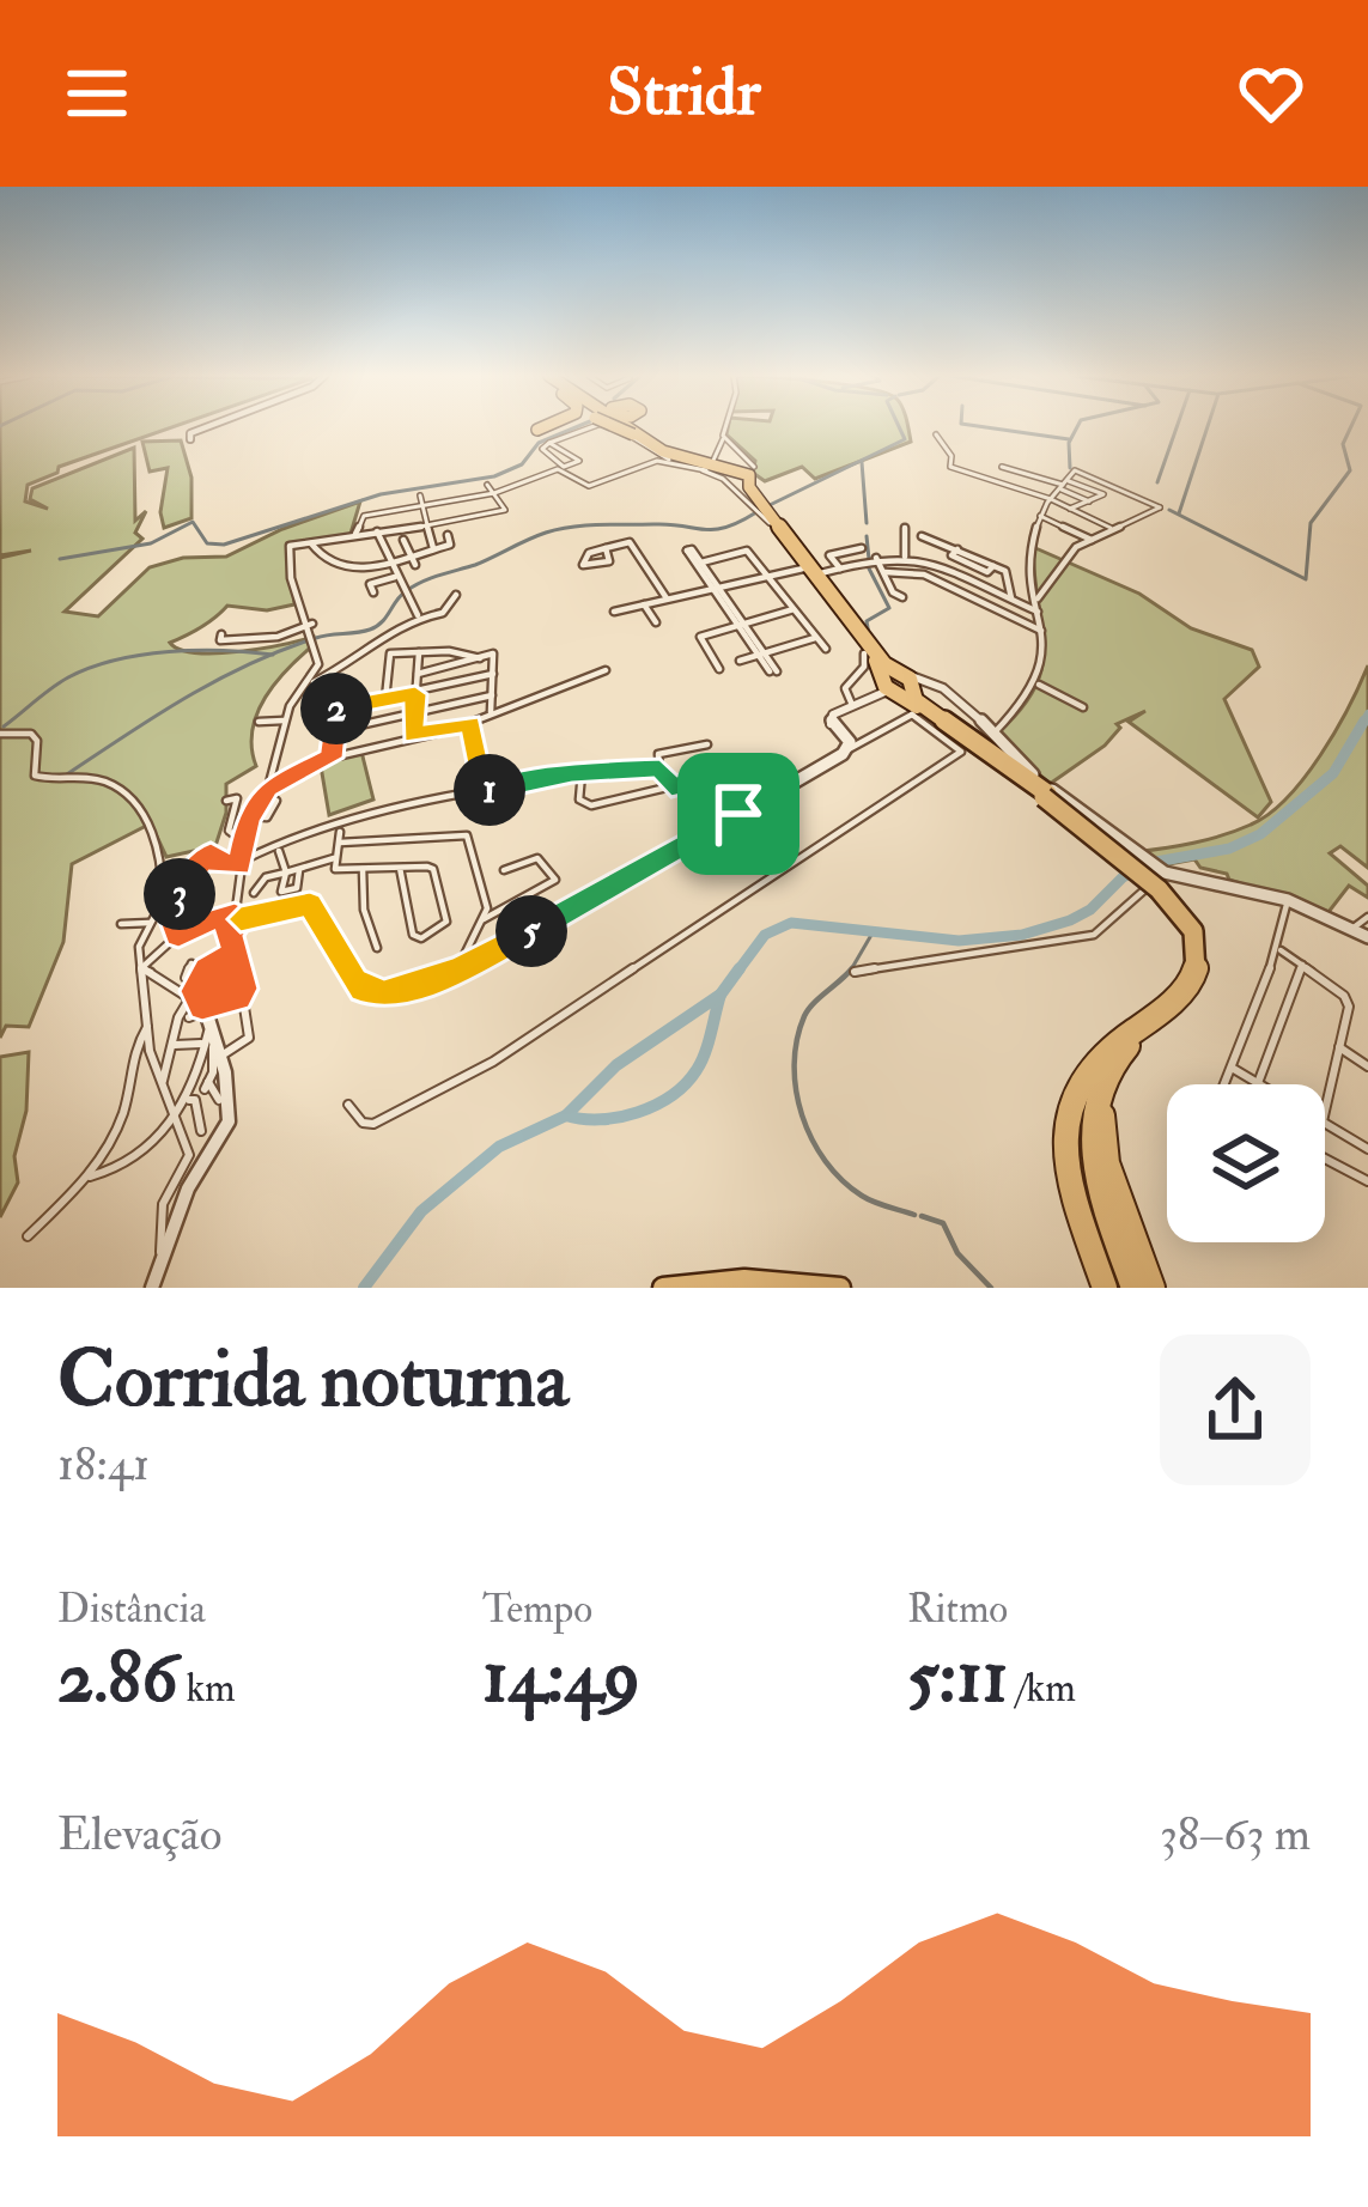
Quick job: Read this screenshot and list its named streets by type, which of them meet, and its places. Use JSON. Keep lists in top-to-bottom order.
{
  "page": {
    "header": "Stridr",
    "pins": [
      "2",
      "1",
      "3",
      "5"
    ],
    "heading": ["Corrida noturna", "18:41"],
    "stats": [
      ["Distância", "2.86 km"],
      ["Tempo", "14:49"],
      ["Ritmo", "5:11 /km"]
    ],
    "chart": ["Elevação", "38–63 m"]
  }
}
